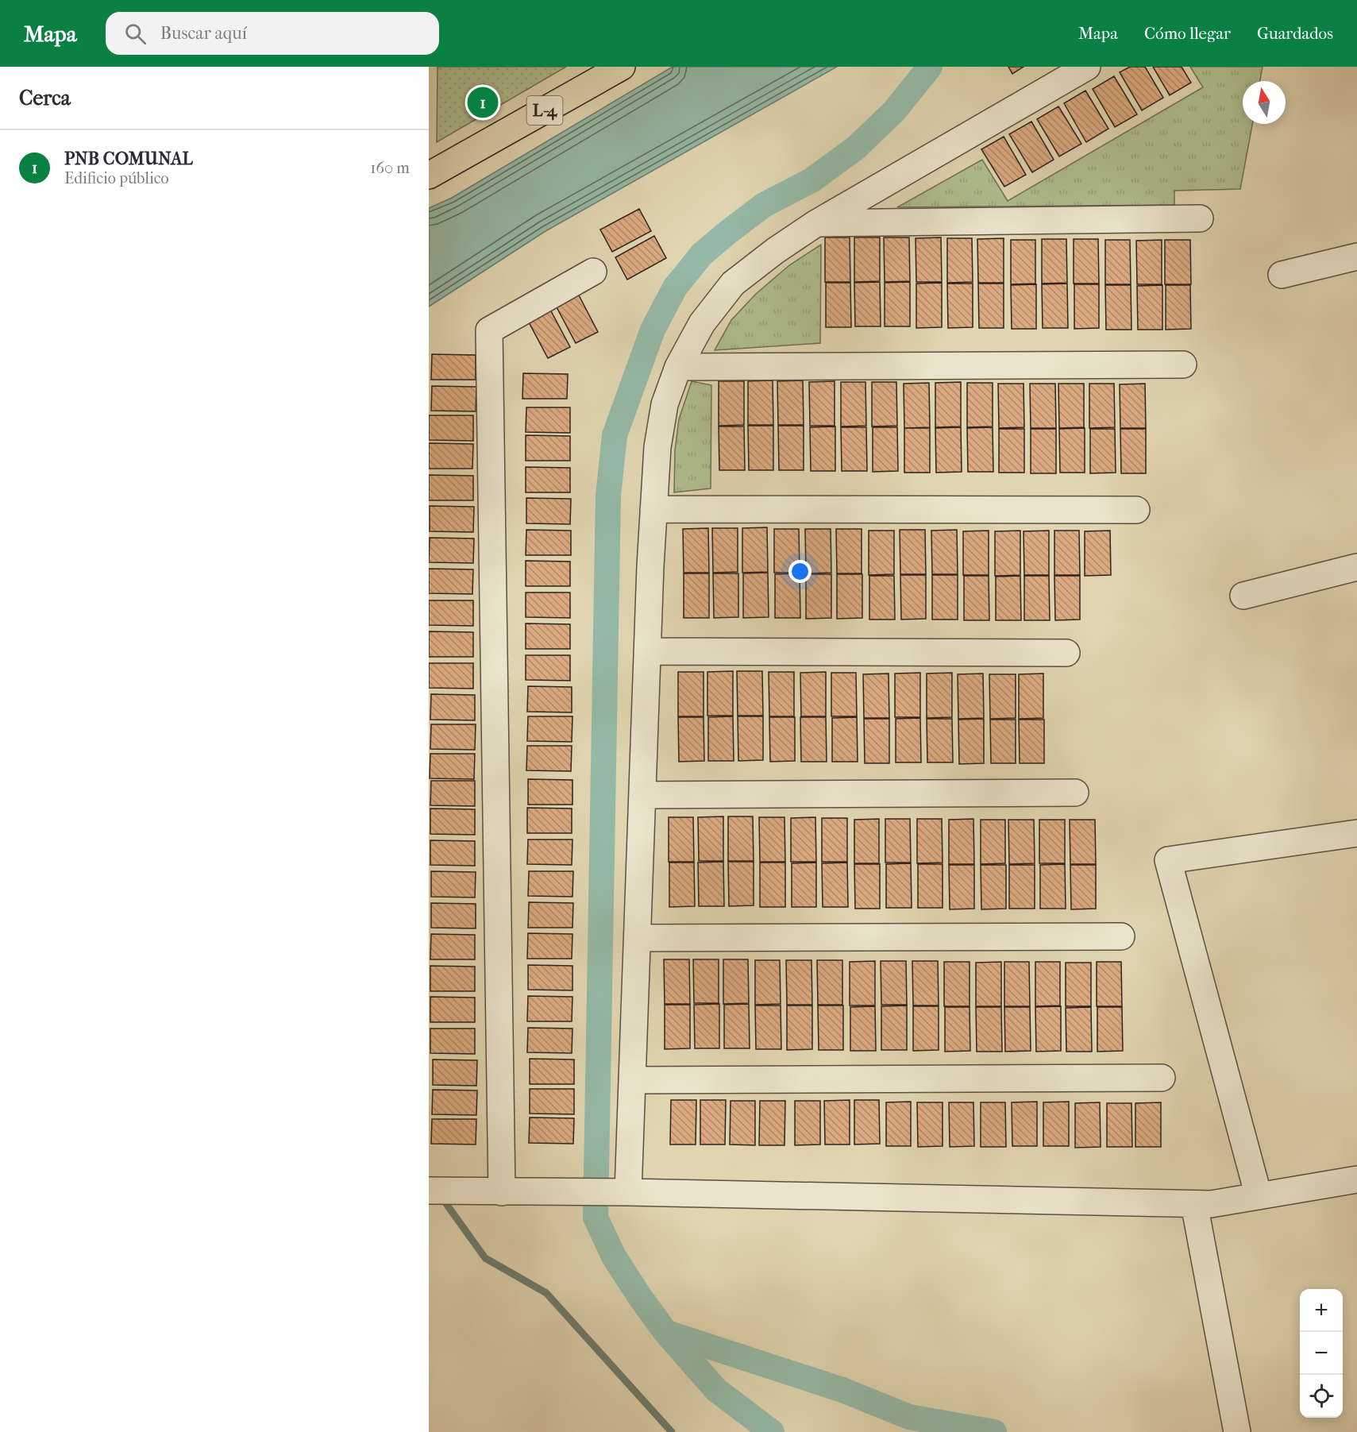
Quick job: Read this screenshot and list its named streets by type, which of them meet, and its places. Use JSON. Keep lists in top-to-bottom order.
{
  "streets": {
    "main road": ["L-4"]
  },
  "north": "top",
  "page": {
    "header": "Mapa",
    "search": "Buscar aquí",
    "nav": ["Mapa", "Cómo llegar", "Guardados"],
    "heading": "Cerca",
    "pins": "1",
    "list": [
      {
        "mark": "1",
        "name": "PNB COMUNAL",
        "note": "Edificio público",
        "value": "160 m"
      }
    ],
    "map_buttons": ["+", "−"]
  }
}
